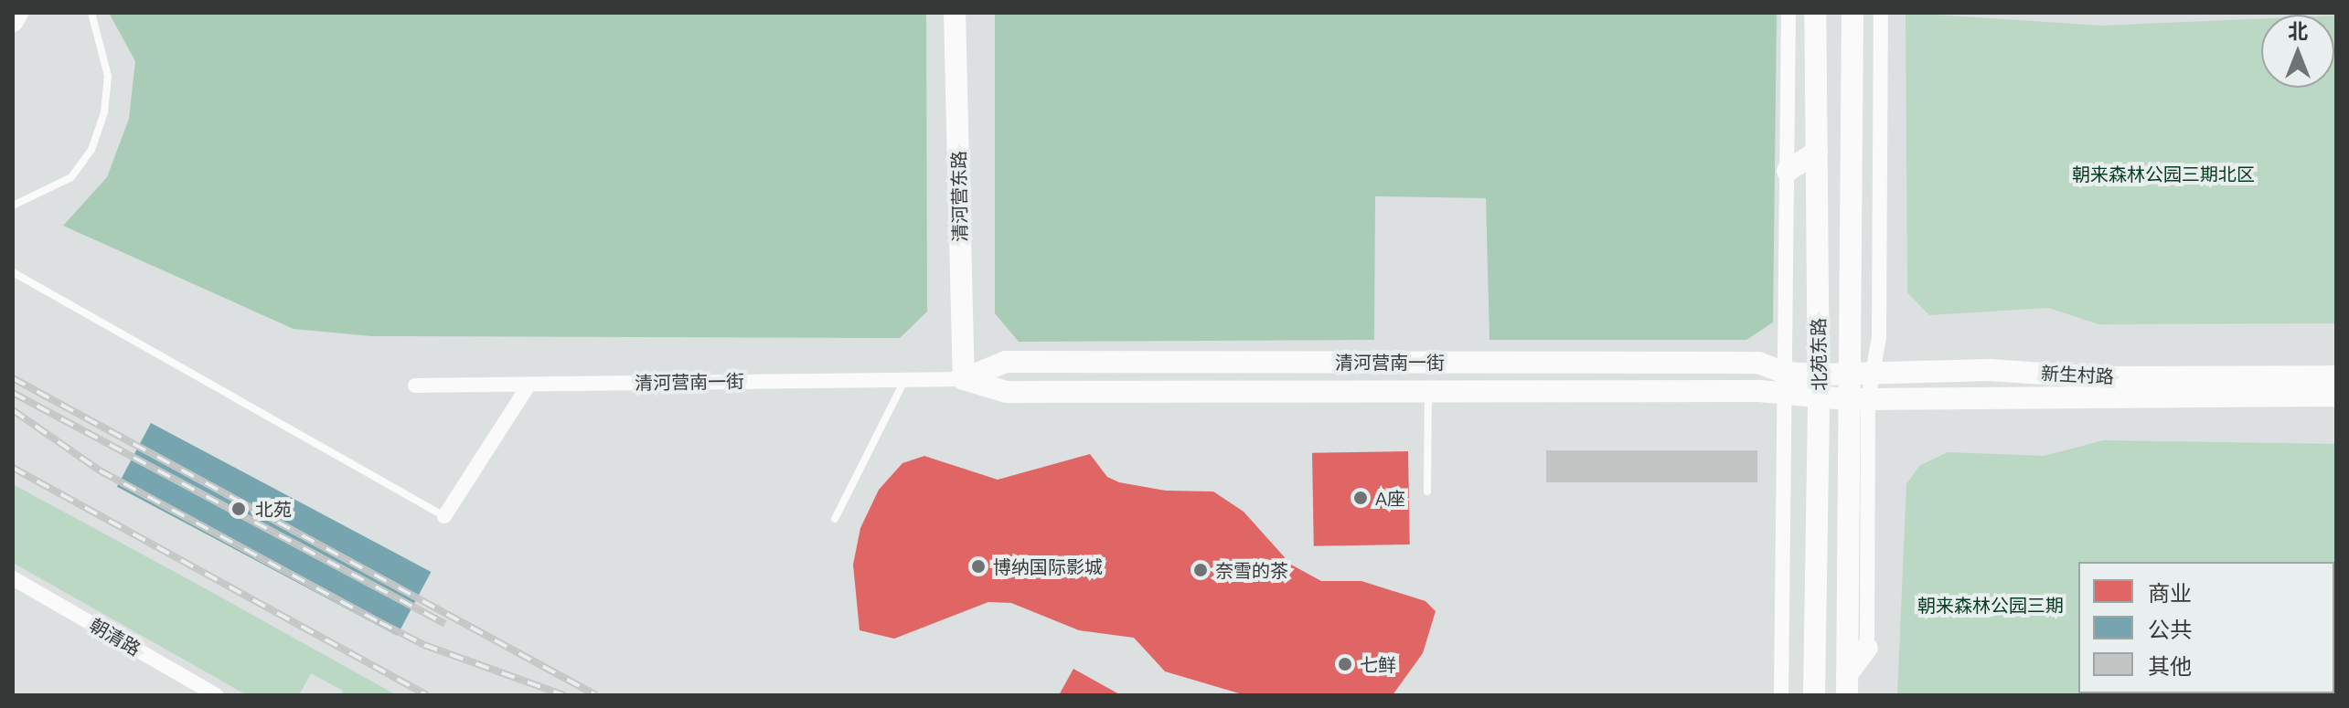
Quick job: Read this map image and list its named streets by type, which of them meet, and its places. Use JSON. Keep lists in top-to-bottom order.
{
  "streets": {
    "main road": [
      "清河营东路",
      "北苑东路",
      "清河营南一街",
      "新生村路"
    ],
    "street": ["朝清路"]
  },
  "crossings": [
    ["清河营东路", "清河营南一街"],
    ["北苑东路", "清河营南一街"],
    ["北苑东路", "新生村路"],
    ["清河营南一街", "新生村路"]
  ],
  "parks": ["朝来森林公园三期北区", "朝来森林公园三期"],
  "places": [
    "A座",
    "北苑",
    "博纳国际影城",
    "奈雪的茶",
    "七鲜"
  ],
  "legend": ["商业", "公共", "其他"],
  "north": "top"
}
